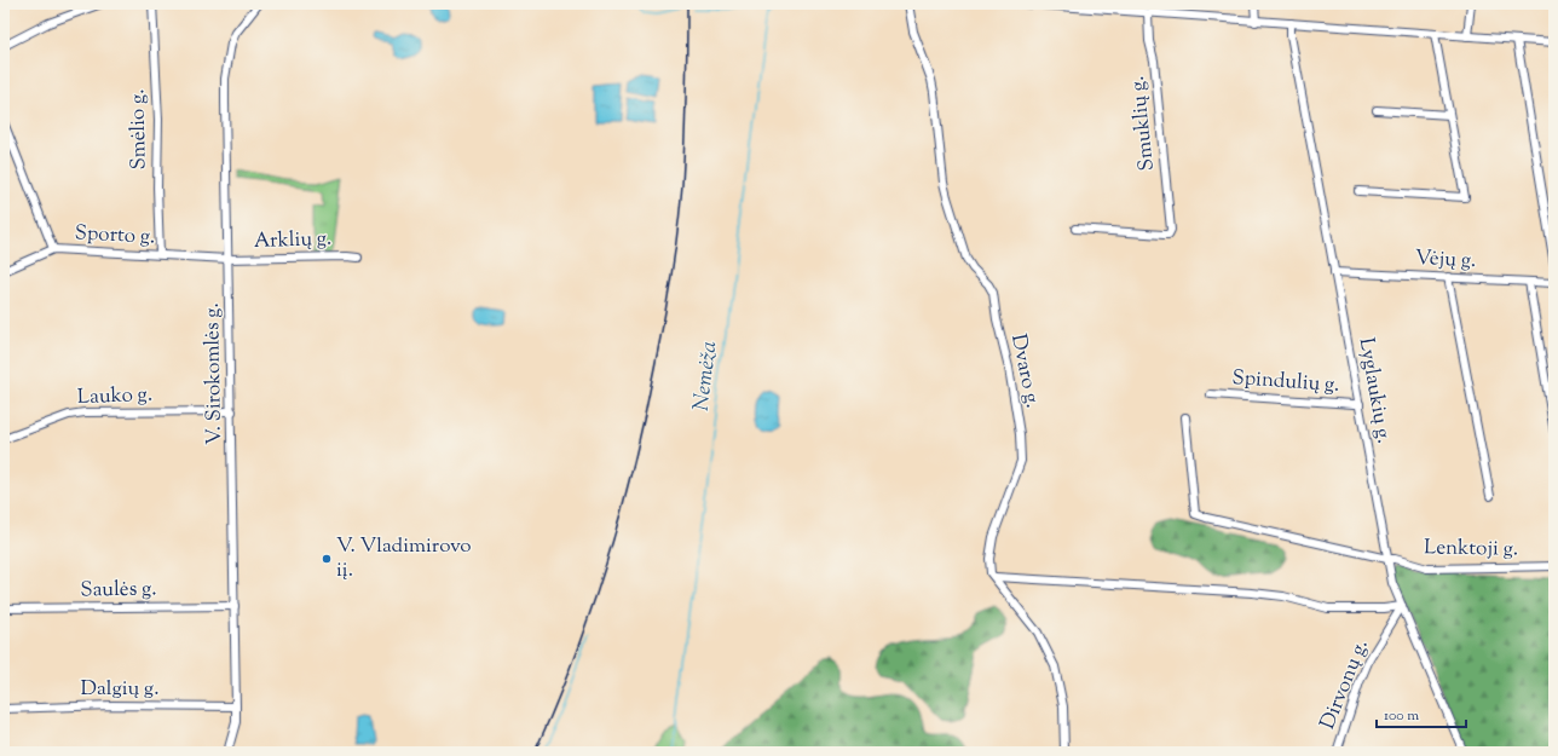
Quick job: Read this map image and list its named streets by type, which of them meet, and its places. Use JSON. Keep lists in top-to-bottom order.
{
  "streets": {
    "street": [
      "Smuklių g.",
      "Smėlio g.",
      "Sporto g.",
      "Arklių g.",
      "Vėjų g.",
      "Dvaro g.",
      "V. Sirokomlės g.",
      "Spindulių g.",
      "Lyglaukių g.",
      "Lauko g.",
      "Lenktoji g.",
      "Saulės g.",
      "Dirvonų g.",
      "Dalgių g."
    ]
  },
  "crossings": [
    ["Smėlio g.", "Sporto g."],
    ["Sporto g.", "Arklių g."],
    ["Sporto g.", "V. Sirokomlės g."],
    ["Arklių g.", "V. Sirokomlės g."],
    ["Vėjų g.", "Lyglaukių g."],
    ["V. Sirokomlės g.", "Lauko g."],
    ["V. Sirokomlės g.", "Saulės g."],
    ["V. Sirokomlės g.", "Dalgių g."],
    ["Spindulių g.", "Lyglaukių g."],
    ["Lyglaukių g.", "Lenktoji g."],
    ["Lyglaukių g.", "Dirvonų g."]
  ],
  "water": ["Nemėža"],
  "places": ["V. Vladimirovo iį."],
  "scale_bar": "100 m"
}
